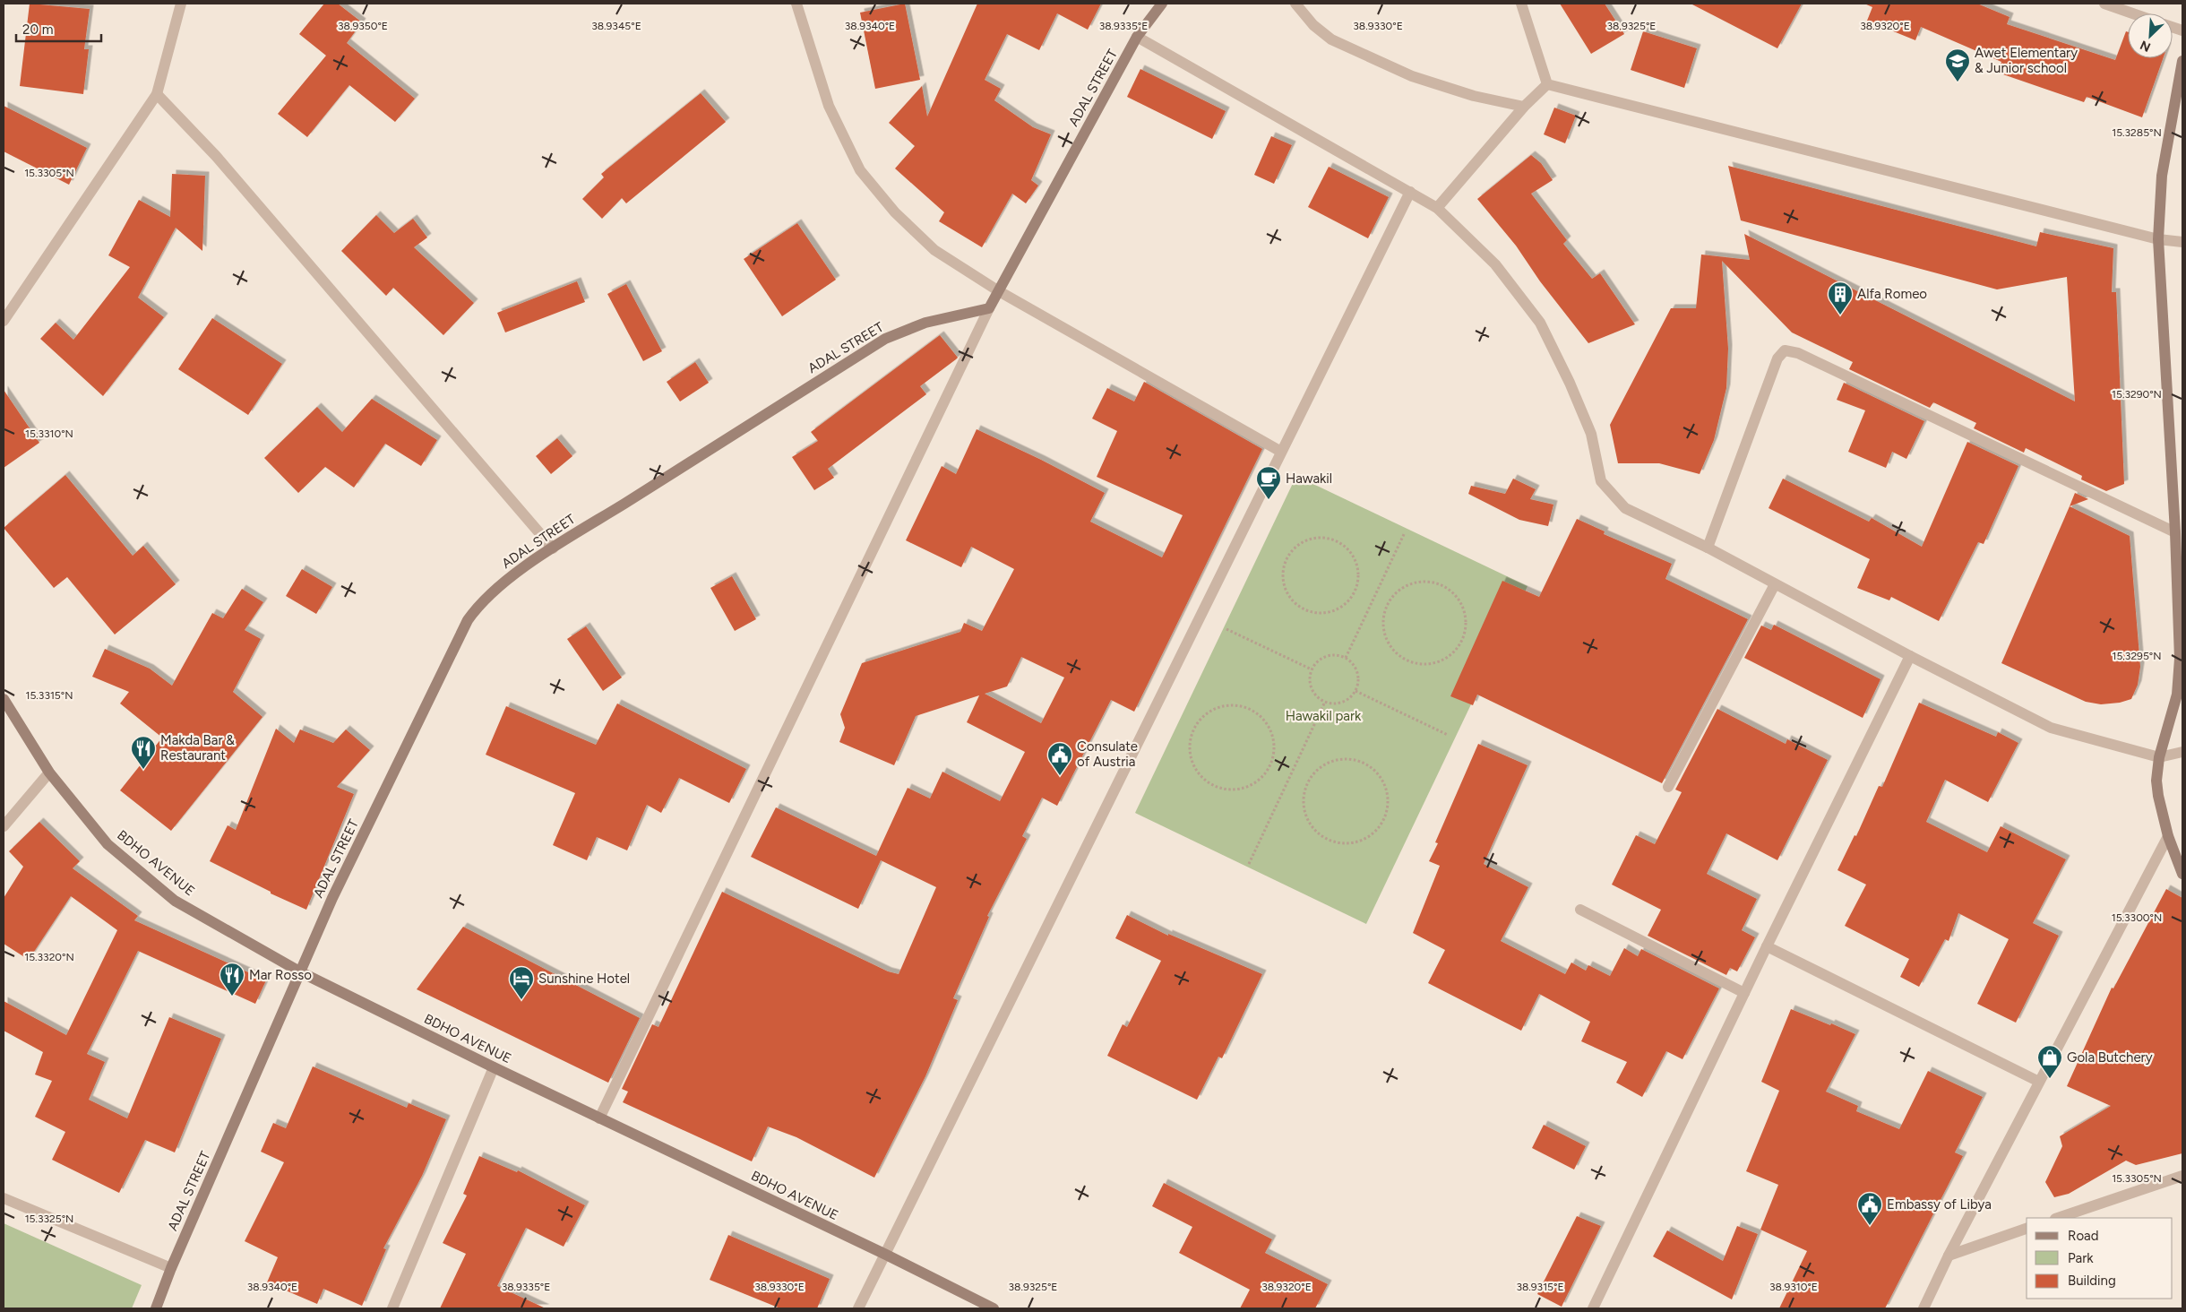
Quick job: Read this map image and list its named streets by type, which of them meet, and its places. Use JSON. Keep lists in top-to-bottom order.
{
  "streets": {
    "street": ["ADAL STREET", "BDHO AVENUE"]
  },
  "crossings": [
    ["ADAL STREET", "BDHO AVENUE"]
  ],
  "parks": ["Hawakil park"],
  "places": {
    "school or university": ["Awet Elementary & Junior school"],
    "building": ["Alfa Romeo"],
    "cafe": ["Hawakil"],
    "restaurant": ["Makda Bar & Restaurant", "Mar Rosso"],
    "public building": ["Consulate of Austria", "Embassy of Libya"],
    "hotel": ["Sunshine Hotel"],
    "shop": ["Gola Butchery"]
  },
  "legend": ["Road", "Park", "Building"],
  "scale_bar": "20 m",
  "north": "bottom left",
  "coordinates": [
    "38.9350°E",
    "38.9345°E",
    "38.9340°E",
    "38.9335°E",
    "38.9330°E",
    "38.9325°E",
    "38.9320°E",
    "15.3285°N",
    "15.3305°N",
    "15.3290°N",
    "15.3310°N",
    "15.3295°N",
    "15.3315°N",
    "15.3300°N",
    "15.3320°N",
    "15.3325°N",
    "38.9315°E",
    "38.9310°E"
  ]
}
